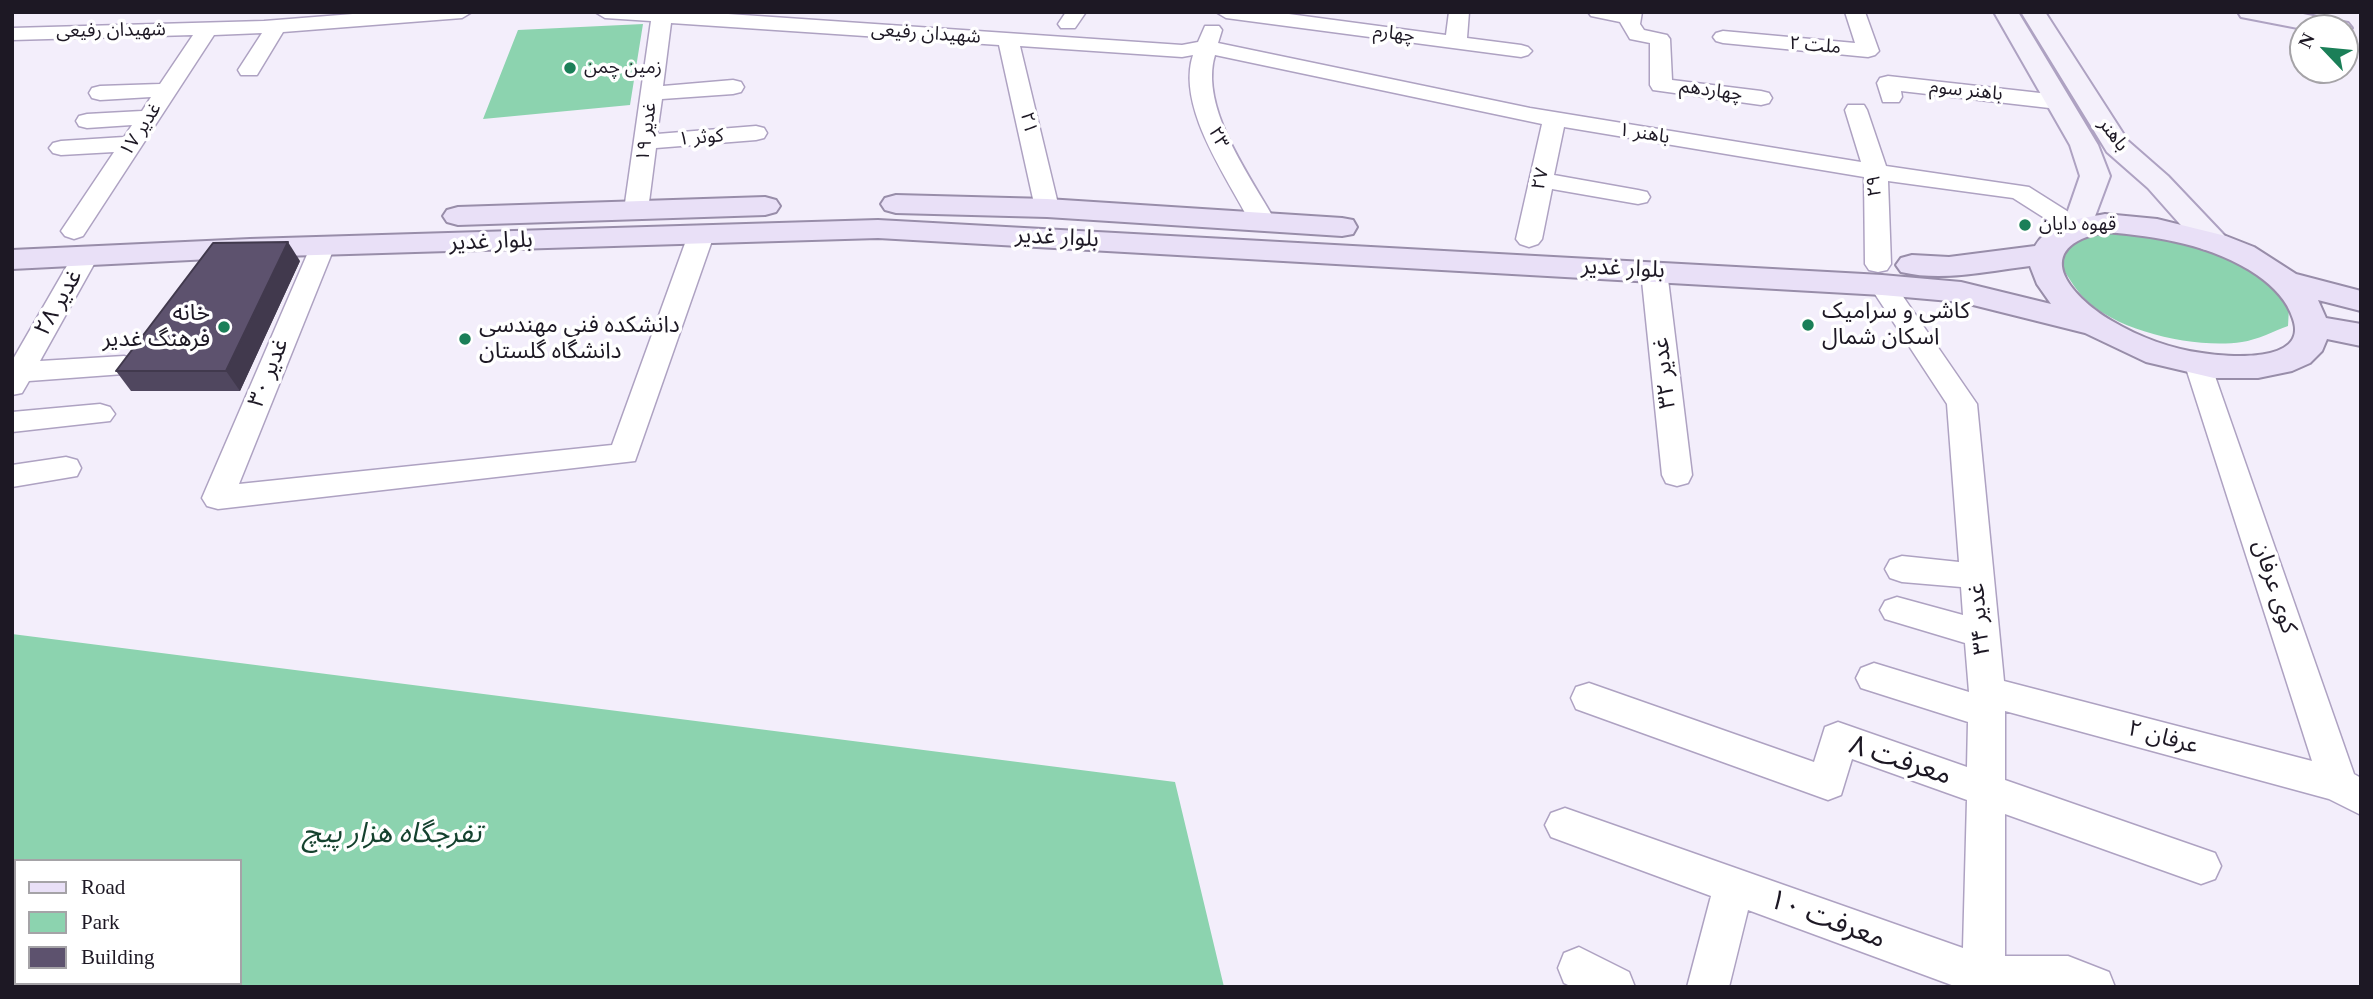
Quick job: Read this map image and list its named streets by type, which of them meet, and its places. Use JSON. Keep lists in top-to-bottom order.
{
  "streets": {
    "main road": ["باهنر", "بلوار غدیر"],
    "street": [
      "شهیدان رفیعی",
      "چهارم",
      "۲ ملت",
      "چهاردهم",
      "باهنر سوم",
      "۲۱",
      "۱۷ غدیر",
      "۱۹ غدیر",
      "باهنر ۱",
      "۱ کوثر",
      "۲۳",
      "۲۷",
      "۲۹",
      "۲۸ غدیر",
      "غدیر ۳۰",
      "۳۲ غدیر",
      "کوی عرفان",
      "۳۴ غدیر",
      "۲ عرفان",
      "معرفت ۸",
      "معرفت ۱۰"
    ]
  },
  "crossings": [
    ["شهیدان رفیعی", "۲۱"],
    ["شهیدان رفیعی", "۱۷ غدیر"],
    ["شهیدان رفیعی", "۱۹ غدیر"],
    ["شهیدان رفیعی", "باهنر ۱"],
    ["شهیدان رفیعی", "۲۳"],
    ["باهنر سوم", "باهنر"],
    ["۲۱", "بلوار غدیر"],
    ["۱۷ غدیر", "بلوار غدیر"],
    ["۱۷ غدیر", "۲۸ غدیر"],
    ["۱۹ غدیر", "۱ کوثر"],
    ["۱۹ غدیر", "بلوار غدیر"],
    ["باهنر ۱", "باهنر"],
    ["باهنر ۱", "۲۳"],
    ["باهنر ۱", "۲۷"],
    ["باهنر ۱", "۲۹"],
    ["۲۳", "بلوار غدیر"],
    ["۲۷", "بلوار غدیر"],
    ["۲۹", "بلوار غدیر"],
    ["۲۹", "۳۴ غدیر"],
    ["بلوار غدیر", "۲۸ غدیر"],
    ["بلوار غدیر", "غدیر ۳۰"],
    ["بلوار غدیر", "۳۲ غدیر"],
    ["بلوار غدیر", "۳۴ غدیر"],
    ["کوی عرفان", "۲ عرفان"],
    ["۳۴ غدیر", "۲ عرفان"],
    ["۳۴ غدیر", "معرفت ۸"],
    ["۳۴ غدیر", "معرفت ۱۰"]
  ],
  "parks": ["تفرجگاه هزار پیچ"],
  "places": [
    "زمین چمن",
    "قهوه دایان",
    "کاشی و سرامیک اسکان شمال",
    "خانه فرهنگ غدیر",
    "دانشکده فنی مهندسی دانشگاه گلستان"
  ],
  "legend": ["Road", "Park", "Building"],
  "north": "top left"
}
